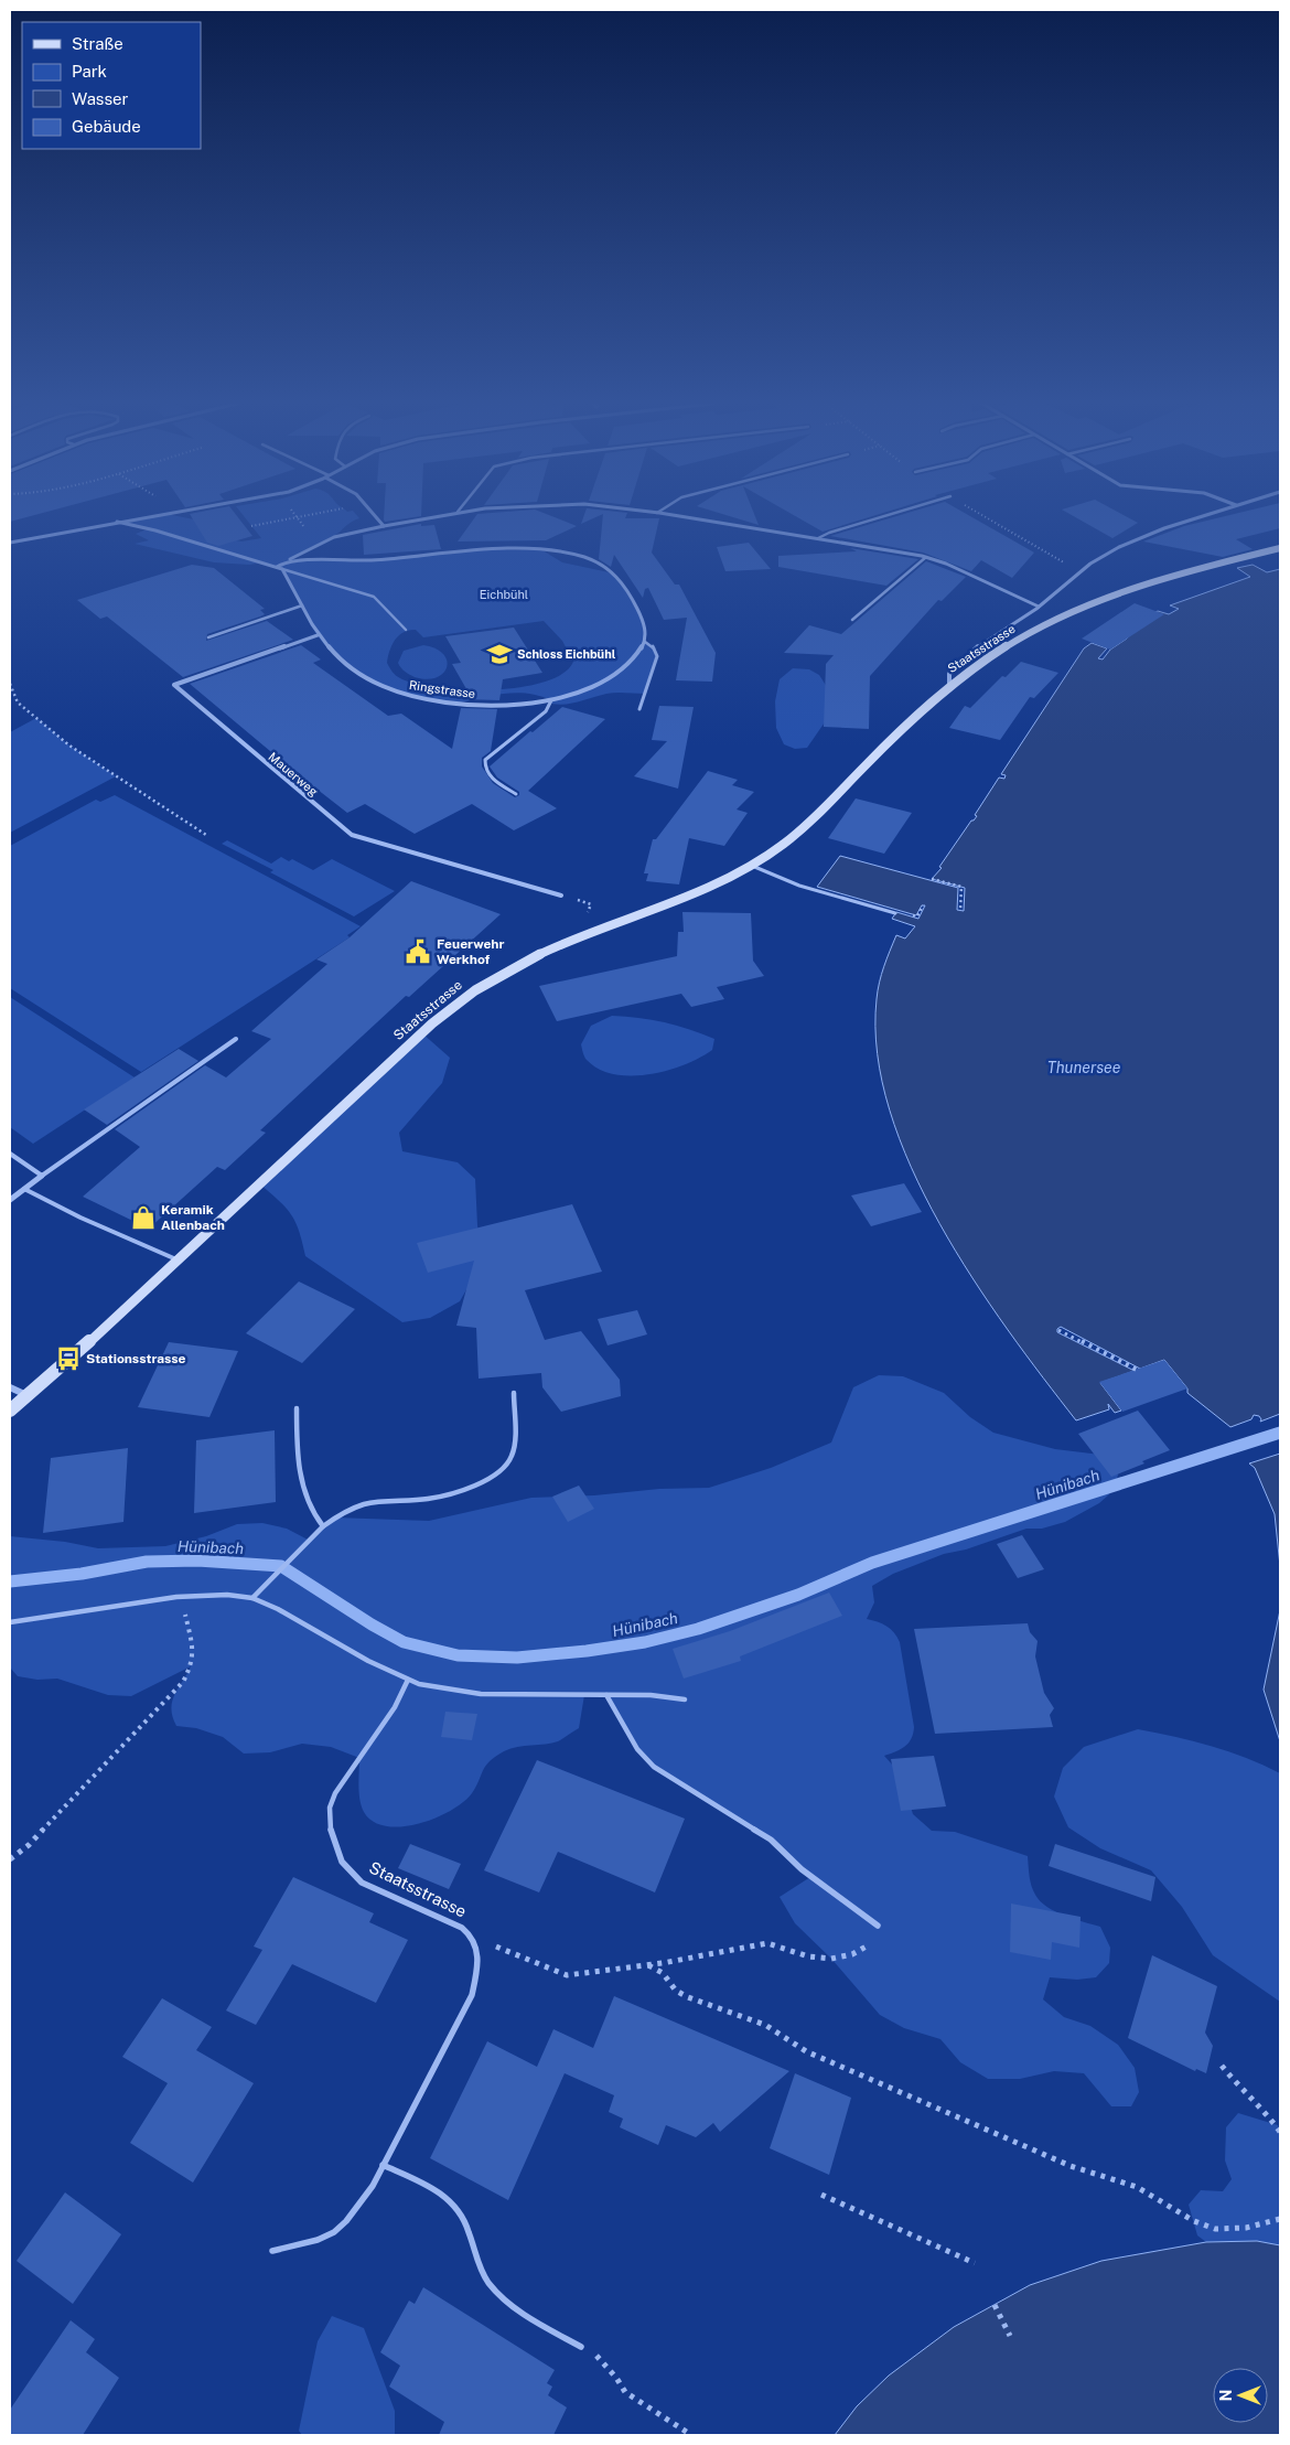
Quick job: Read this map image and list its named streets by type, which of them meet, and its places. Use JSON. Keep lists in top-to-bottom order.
{
  "streets": {
    "main road": ["Staatsstrasse"],
    "street": ["Ringstrasse", "Mauerweg"]
  },
  "crossings": [
    ["Ringstrasse", "Mauerweg"]
  ],
  "water": ["Thunersee", "Hünibach"],
  "parks": ["Eichbühl"],
  "places": {
    "school or university": ["Schloss Eichbühl"],
    "public building": ["Feuerwehr Werkhof"],
    "shop": ["Keramik Allenbach"],
    "bus stop": ["Stationsstrasse"]
  },
  "legend": [
    "Straße",
    "Park",
    "Wasser",
    "Gebäude"
  ],
  "north": "left"
}
